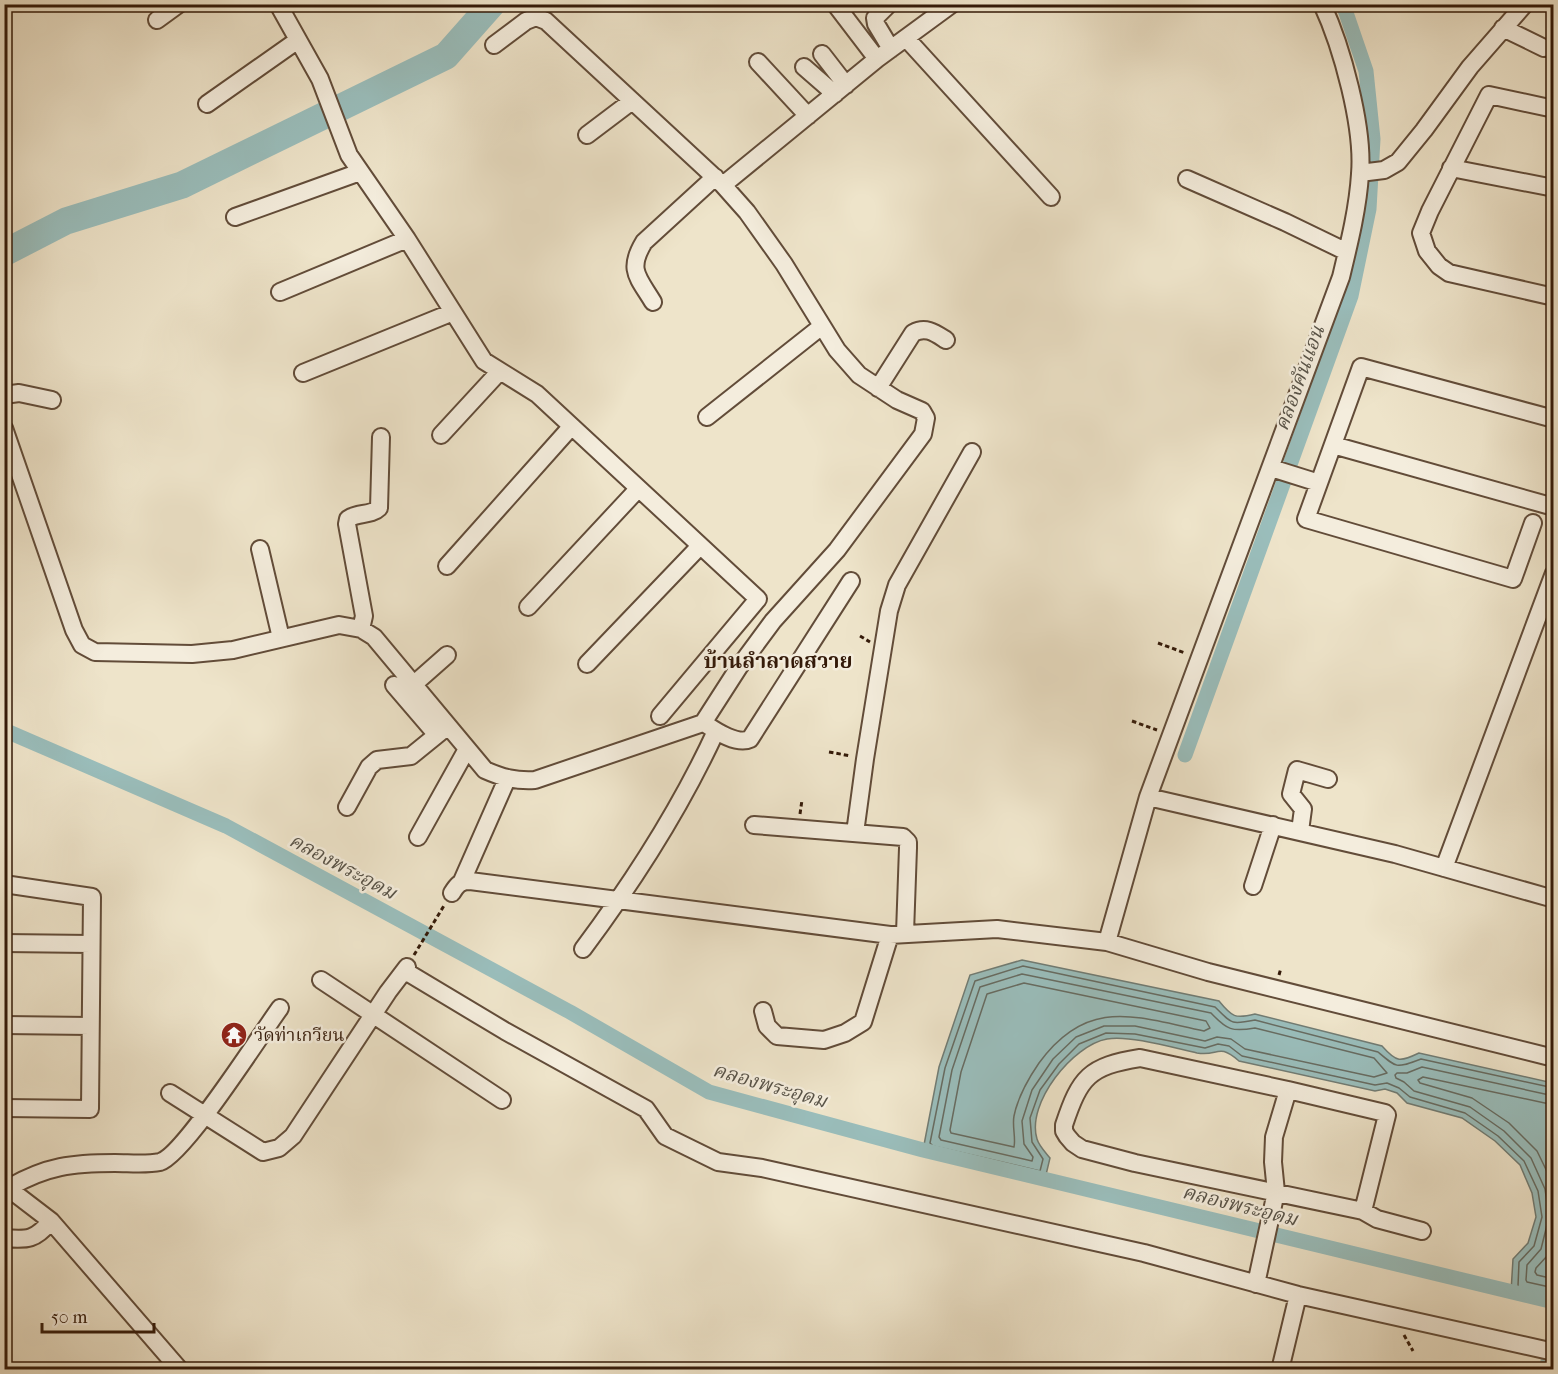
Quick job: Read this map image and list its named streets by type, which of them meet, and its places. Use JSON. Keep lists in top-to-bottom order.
{
  "districts": ["บ้านลำลาดสวาย"],
  "water": ["คลองคันแอน", "คลองพระอุดม"],
  "places": {
    "temple": ["วัดท่าเกวียน"]
  },
  "scale_bar": "50 m"
}
